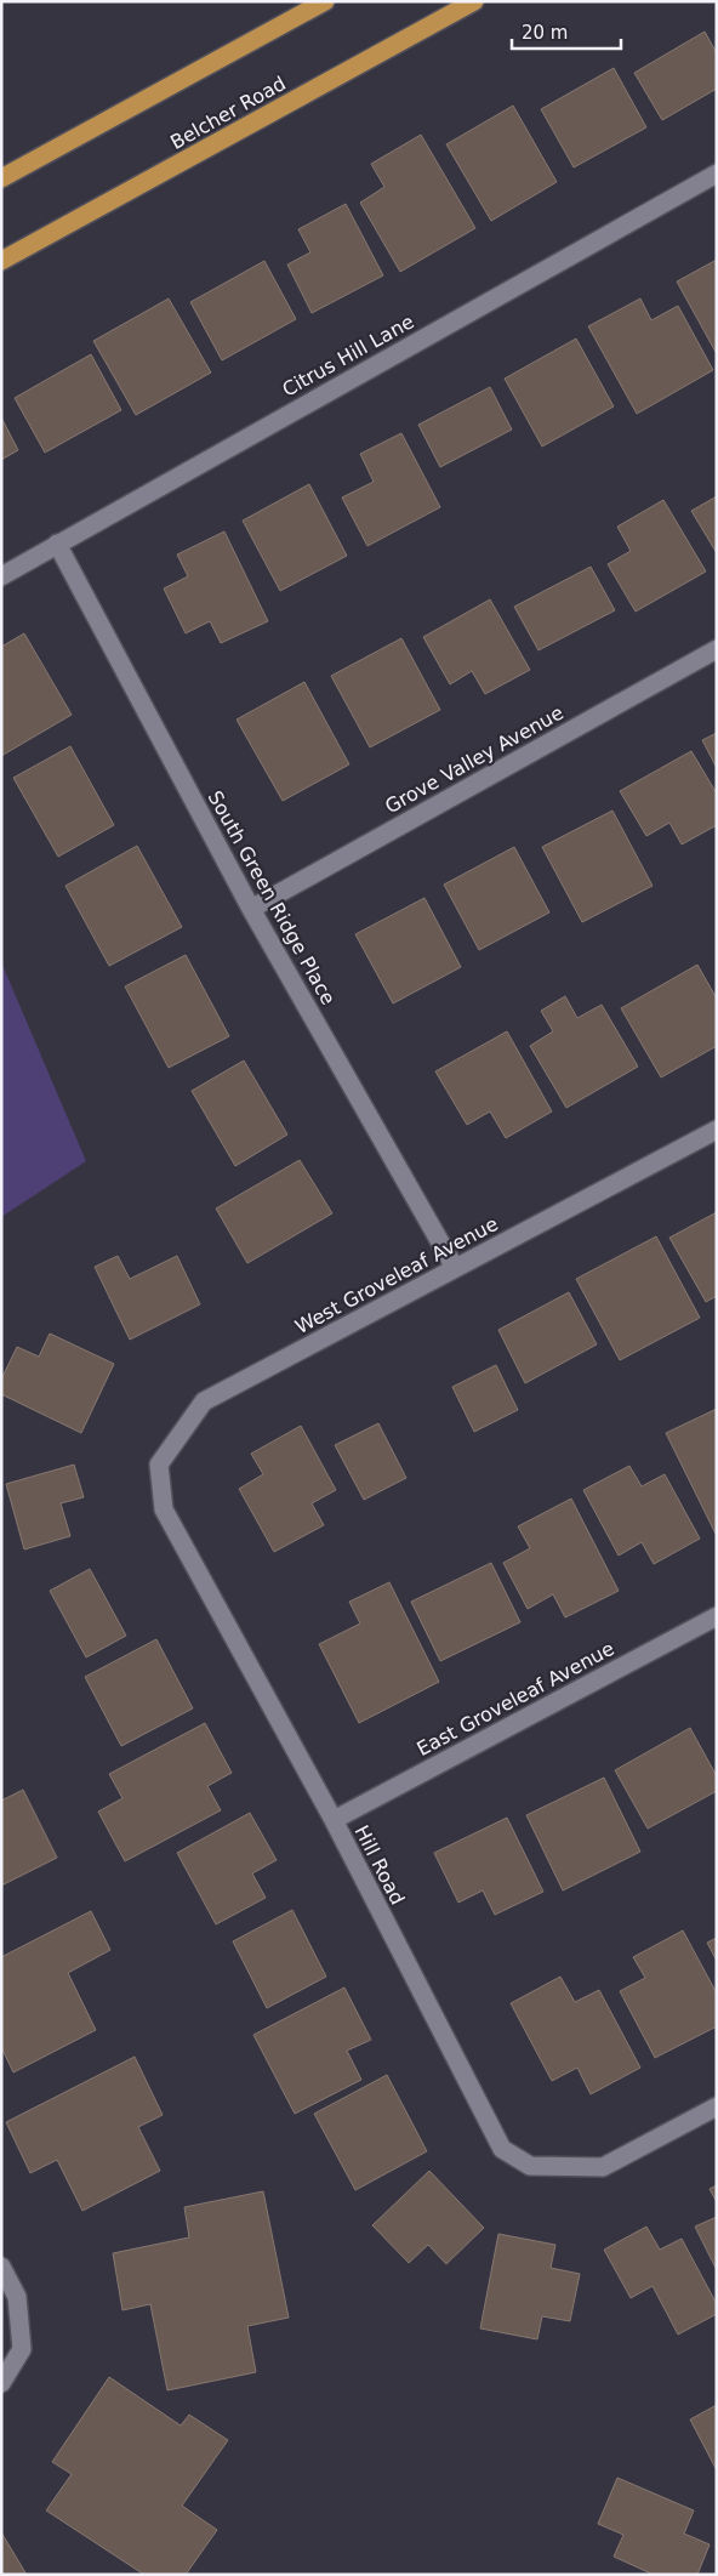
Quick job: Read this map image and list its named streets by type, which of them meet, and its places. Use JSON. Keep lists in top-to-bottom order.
{
  "streets": {
    "main road": ["Belcher Road"],
    "street": [
      "Citrus Hill Lane",
      "Grove Valley Avenue",
      "South Green Ridge Place",
      "West Groveleaf Avenue",
      "East Groveleaf Avenue",
      "Hill Road"
    ]
  },
  "crossings": [
    ["Citrus Hill Lane", "South Green Ridge Place"],
    ["Grove Valley Avenue", "South Green Ridge Place"],
    ["South Green Ridge Place", "West Groveleaf Avenue"],
    ["West Groveleaf Avenue", "Hill Road"],
    ["East Groveleaf Avenue", "Hill Road"]
  ],
  "scale_bar": "20 m"
}
